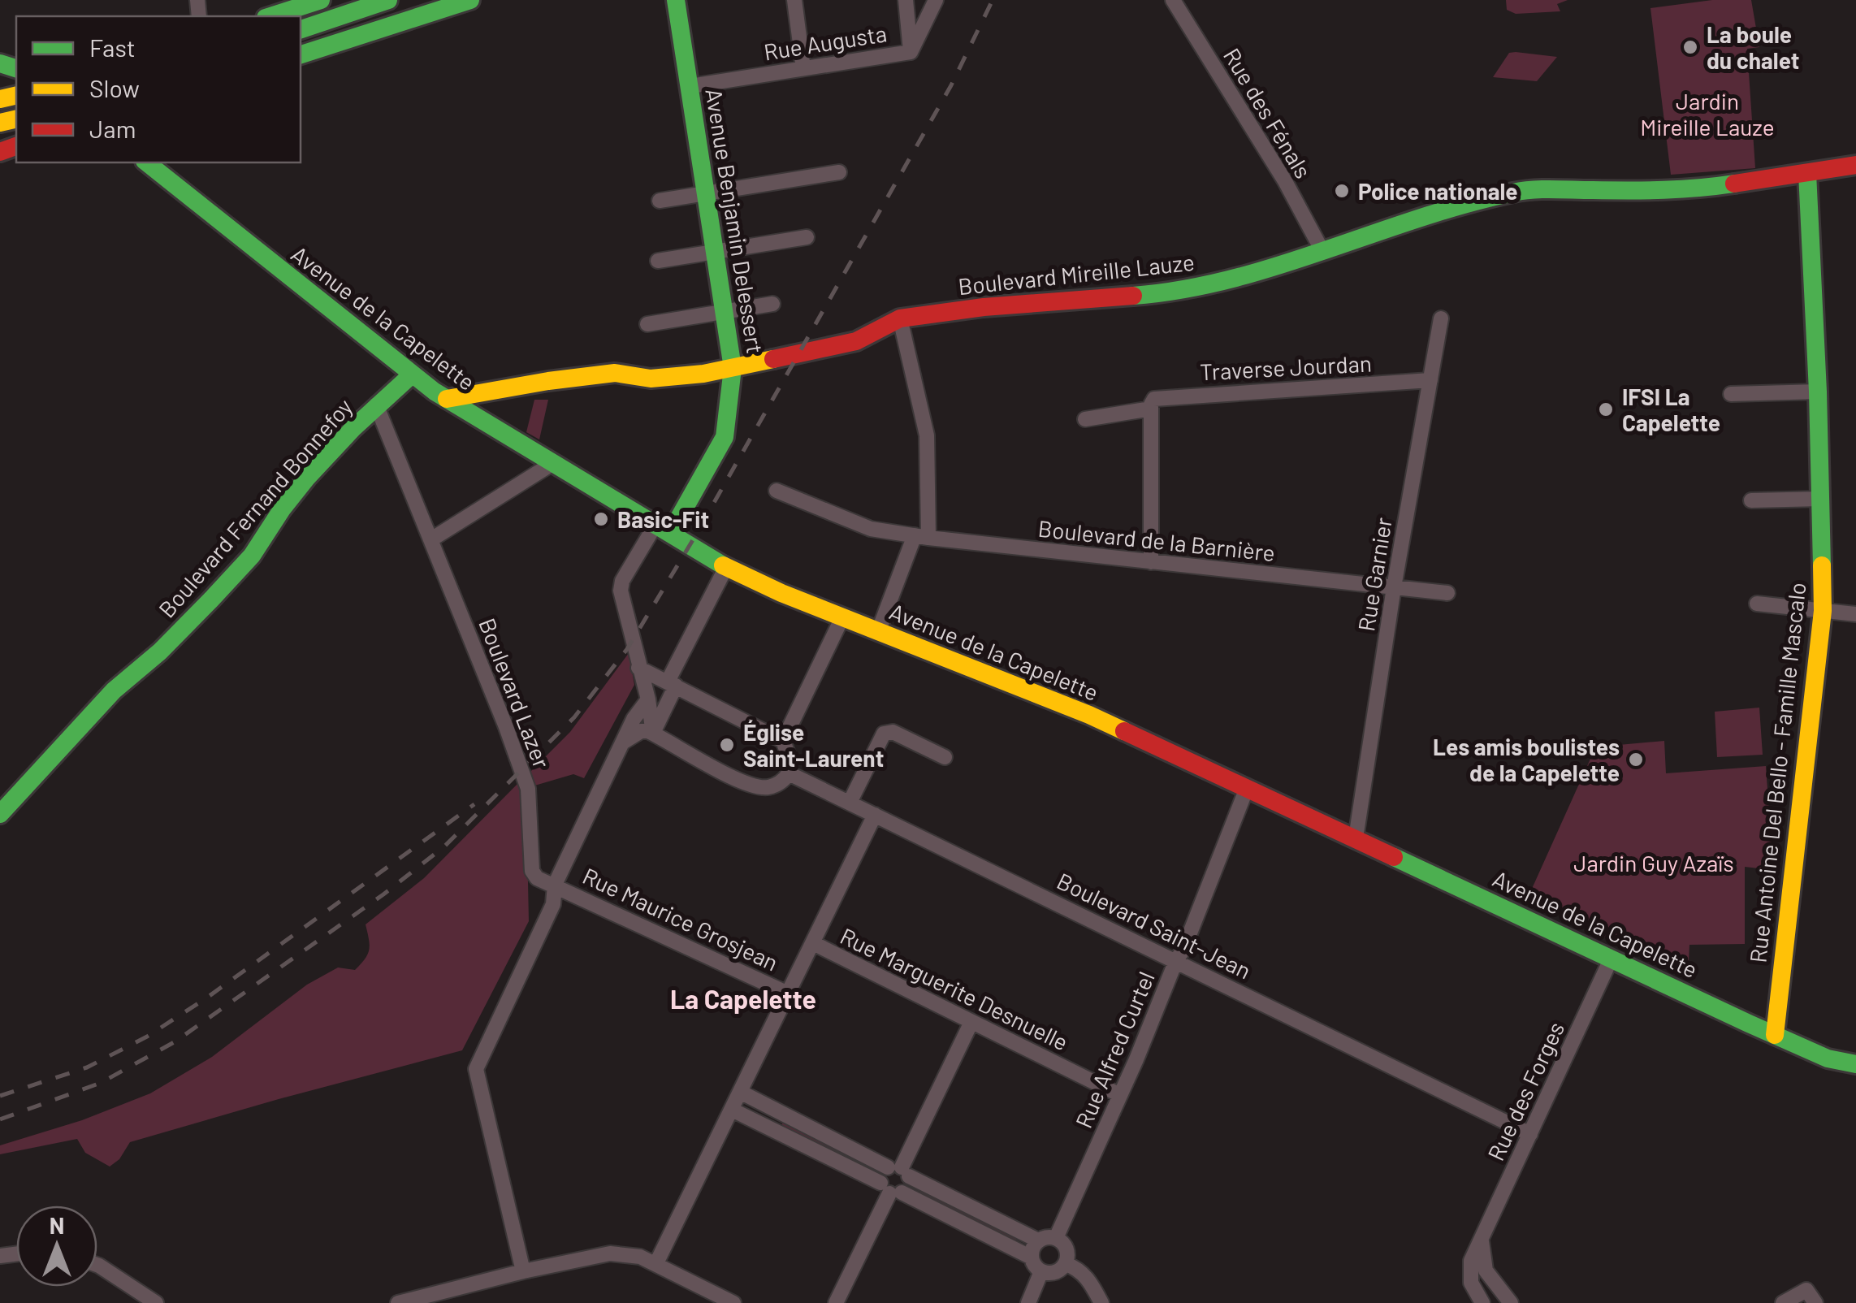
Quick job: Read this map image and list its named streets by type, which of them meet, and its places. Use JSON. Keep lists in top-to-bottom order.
{
  "streets": {
    "main road": [
      "Avenue Benjamin Delessert",
      "Boulevard Mireille Lauze",
      "Avenue de la Capelette",
      "Boulevard Fernand Bonnefoy",
      "Rue Antoine Del Bello - Famille Mascalo"
    ],
    "street": [
      "Rue Augusta",
      "Rue des Fénals",
      "Traverse Jourdan",
      "Boulevard de la Barnière",
      "Rue Garnier",
      "Boulevard Lazer",
      "Rue Maurice Grosjean",
      "Boulevard Saint-Jean",
      "Rue Marguerite Desnuelle",
      "Rue Alfred Curtel",
      "Rue des Forges"
    ]
  },
  "crossings": [
    ["Rue Augusta", "Avenue Benjamin Delessert"],
    ["Rue des Fénals", "Boulevard Mireille Lauze"],
    ["Avenue Benjamin Delessert", "Boulevard Mireille Lauze"],
    ["Avenue Benjamin Delessert", "Avenue de la Capelette"],
    ["Boulevard Mireille Lauze", "Avenue de la Capelette"],
    ["Boulevard Mireille Lauze", "Rue Antoine Del Bello - Famille Mascalo"],
    ["Avenue de la Capelette", "Boulevard Fernand Bonnefoy"],
    ["Avenue de la Capelette", "Rue Garnier"],
    ["Avenue de la Capelette", "Rue Antoine Del Bello - Famille Mascalo"],
    ["Avenue de la Capelette", "Rue Alfred Curtel"],
    ["Avenue de la Capelette", "Rue des Forges"],
    ["Traverse Jourdan", "Rue Garnier"],
    ["Boulevard Fernand Bonnefoy", "Boulevard Lazer"],
    ["Boulevard de la Barnière", "Rue Garnier"],
    ["Boulevard Lazer", "Rue Maurice Grosjean"],
    ["Boulevard Saint-Jean", "Rue Alfred Curtel"],
    ["Boulevard Saint-Jean", "Rue des Forges"],
    ["Rue Marguerite Desnuelle", "Rue Alfred Curtel"]
  ],
  "districts": ["La Capelette"],
  "parks": ["Jardin Mireille Lauze", "Jardin Guy Azaïs"],
  "places": [
    "La boule du chalet",
    "Police nationale",
    "IFSI La Capelette",
    "Basic-Fit",
    "Église Saint-Laurent",
    "Les amis boulistes de la Capelette"
  ],
  "legend": ["Fast", "Slow", "Jam"],
  "north": "top"
}
